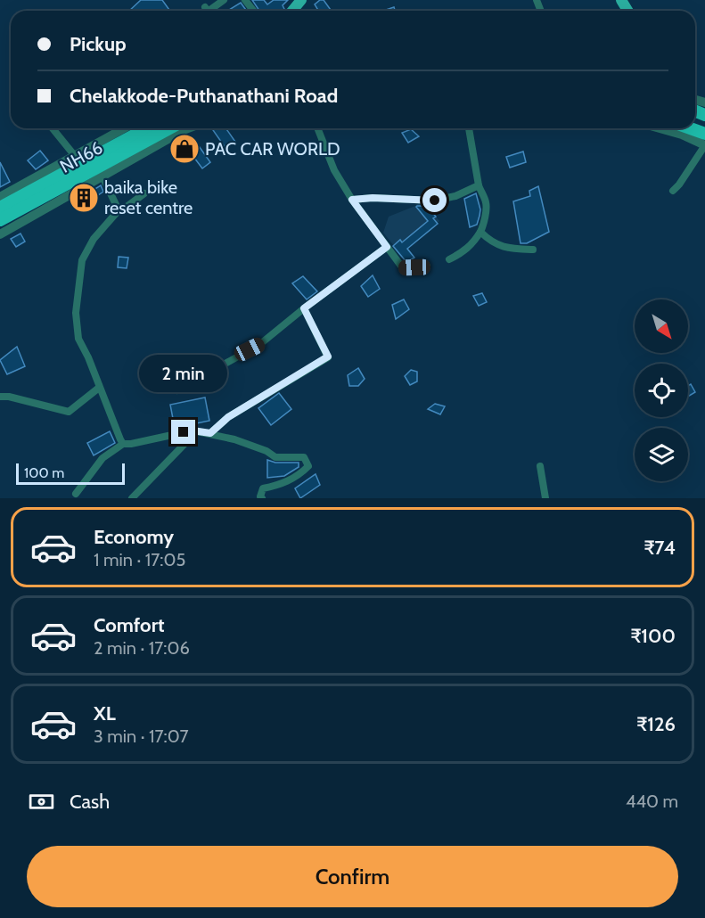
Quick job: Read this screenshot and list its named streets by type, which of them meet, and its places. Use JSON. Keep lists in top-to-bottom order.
{
  "streets": {
    "highway": ["NH66"]
  },
  "places": {
    "shop": ["PAC CAR WORLD"],
    "building": ["baika bike reset centre"]
  },
  "scale_bar": "100 m",
  "north": "bottom right",
  "page": {
    "banner": ["Pickup", "Chelakkode-Puthanathani Road"],
    "bubble": "2 min",
    "scale": "100 m",
    "list": [
      {
        "name": "Economy",
        "note": "1 min · 17:05",
        "value": "₹74"
      },
      {
        "name": "Comfort",
        "note": "2 min · 17:06",
        "value": "₹100"
      },
      {
        "name": "XL",
        "note": "3 min · 17:07",
        "value": "₹126"
      }
    ],
    "pay": ["Cash", "440 m"],
    "buttons": "Confirm"
  }
}
